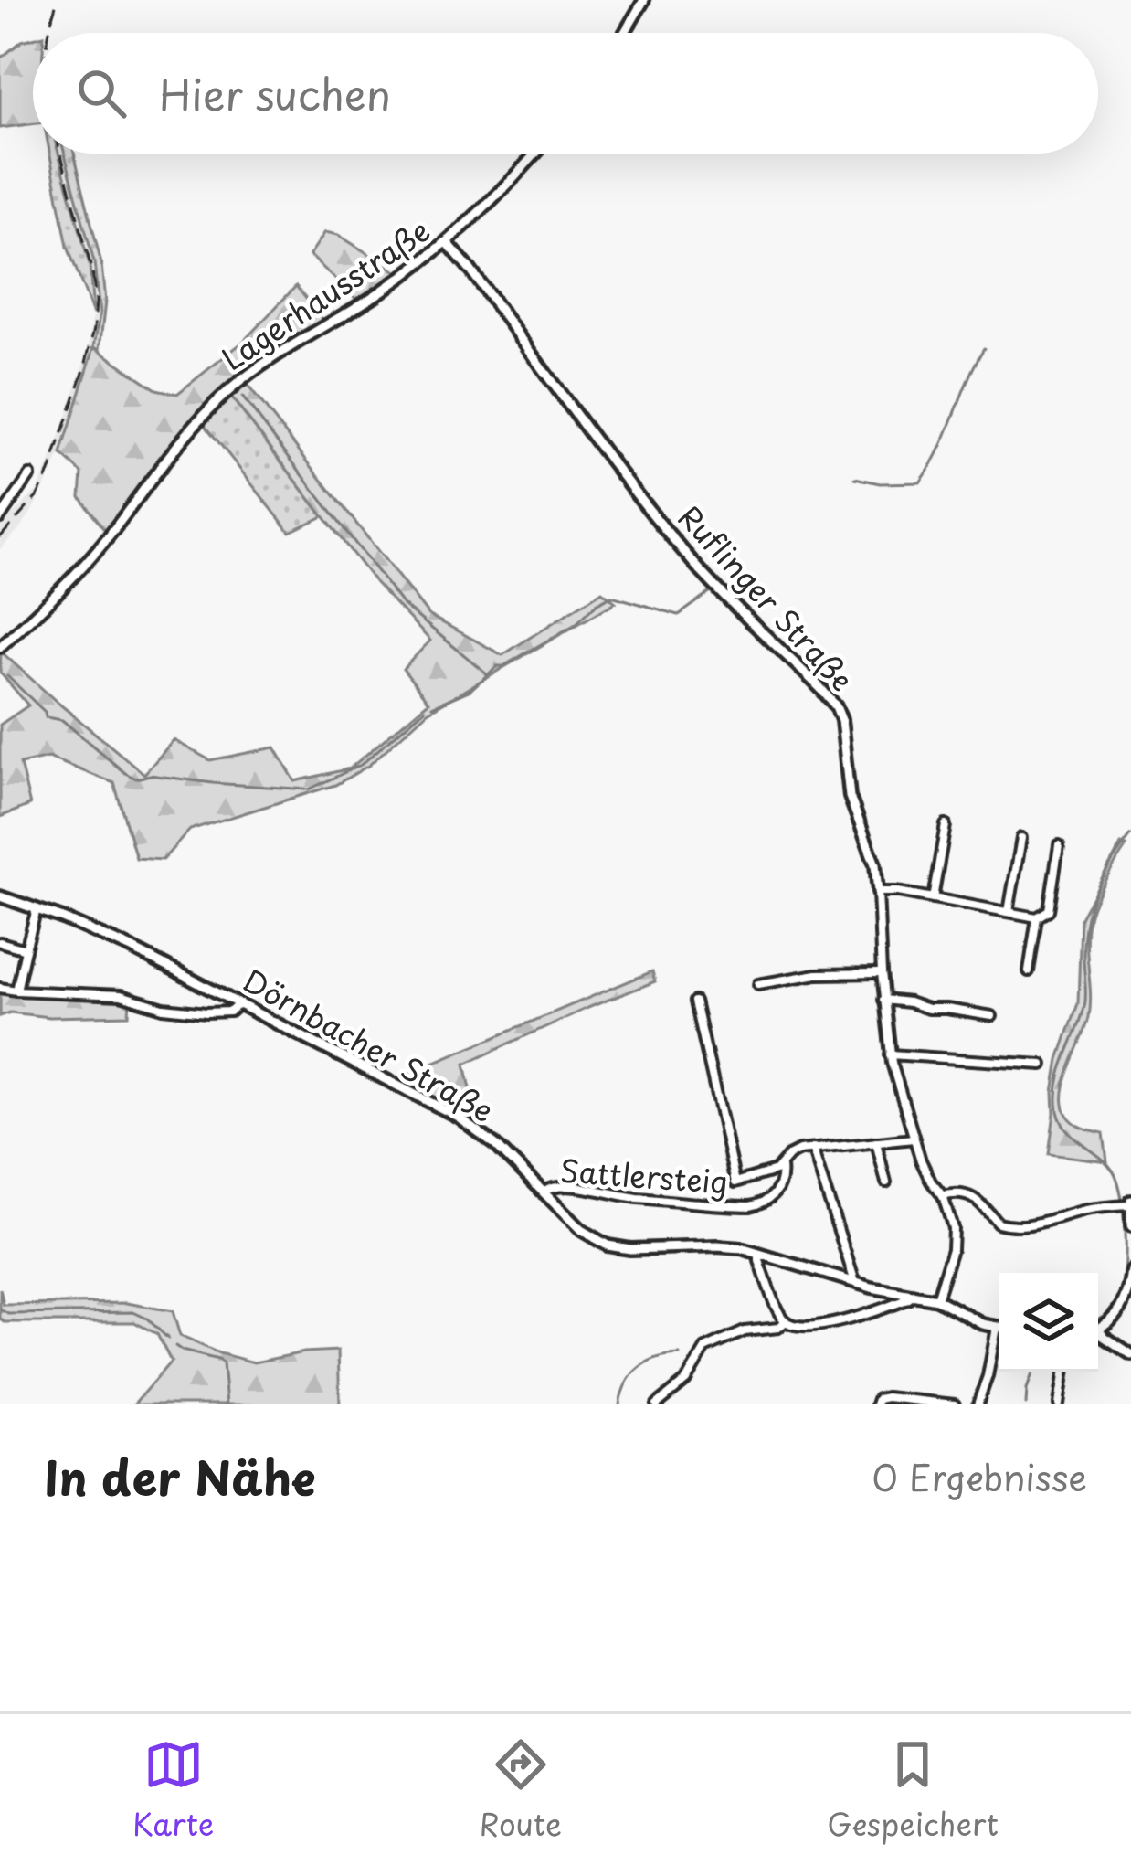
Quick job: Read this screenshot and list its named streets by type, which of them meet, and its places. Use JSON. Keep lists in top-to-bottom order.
{
  "streets": {
    "street": [
      "Lagerhausstraße",
      "Ruflinger Straße",
      "Dörnbacher Straße",
      "Sattlersteig"
    ]
  },
  "crossings": [
    ["Lagerhausstraße", "Ruflinger Straße"],
    ["Ruflinger Straße", "Dörnbacher Straße"],
    ["Dörnbacher Straße", "Sattlersteig"]
  ],
  "page": {
    "search": "Hier suchen",
    "heading": ["In der Nähe", "0 Ergebnisse"],
    "nav": ["Karte", "Route", "Gespeichert"]
  }
}
